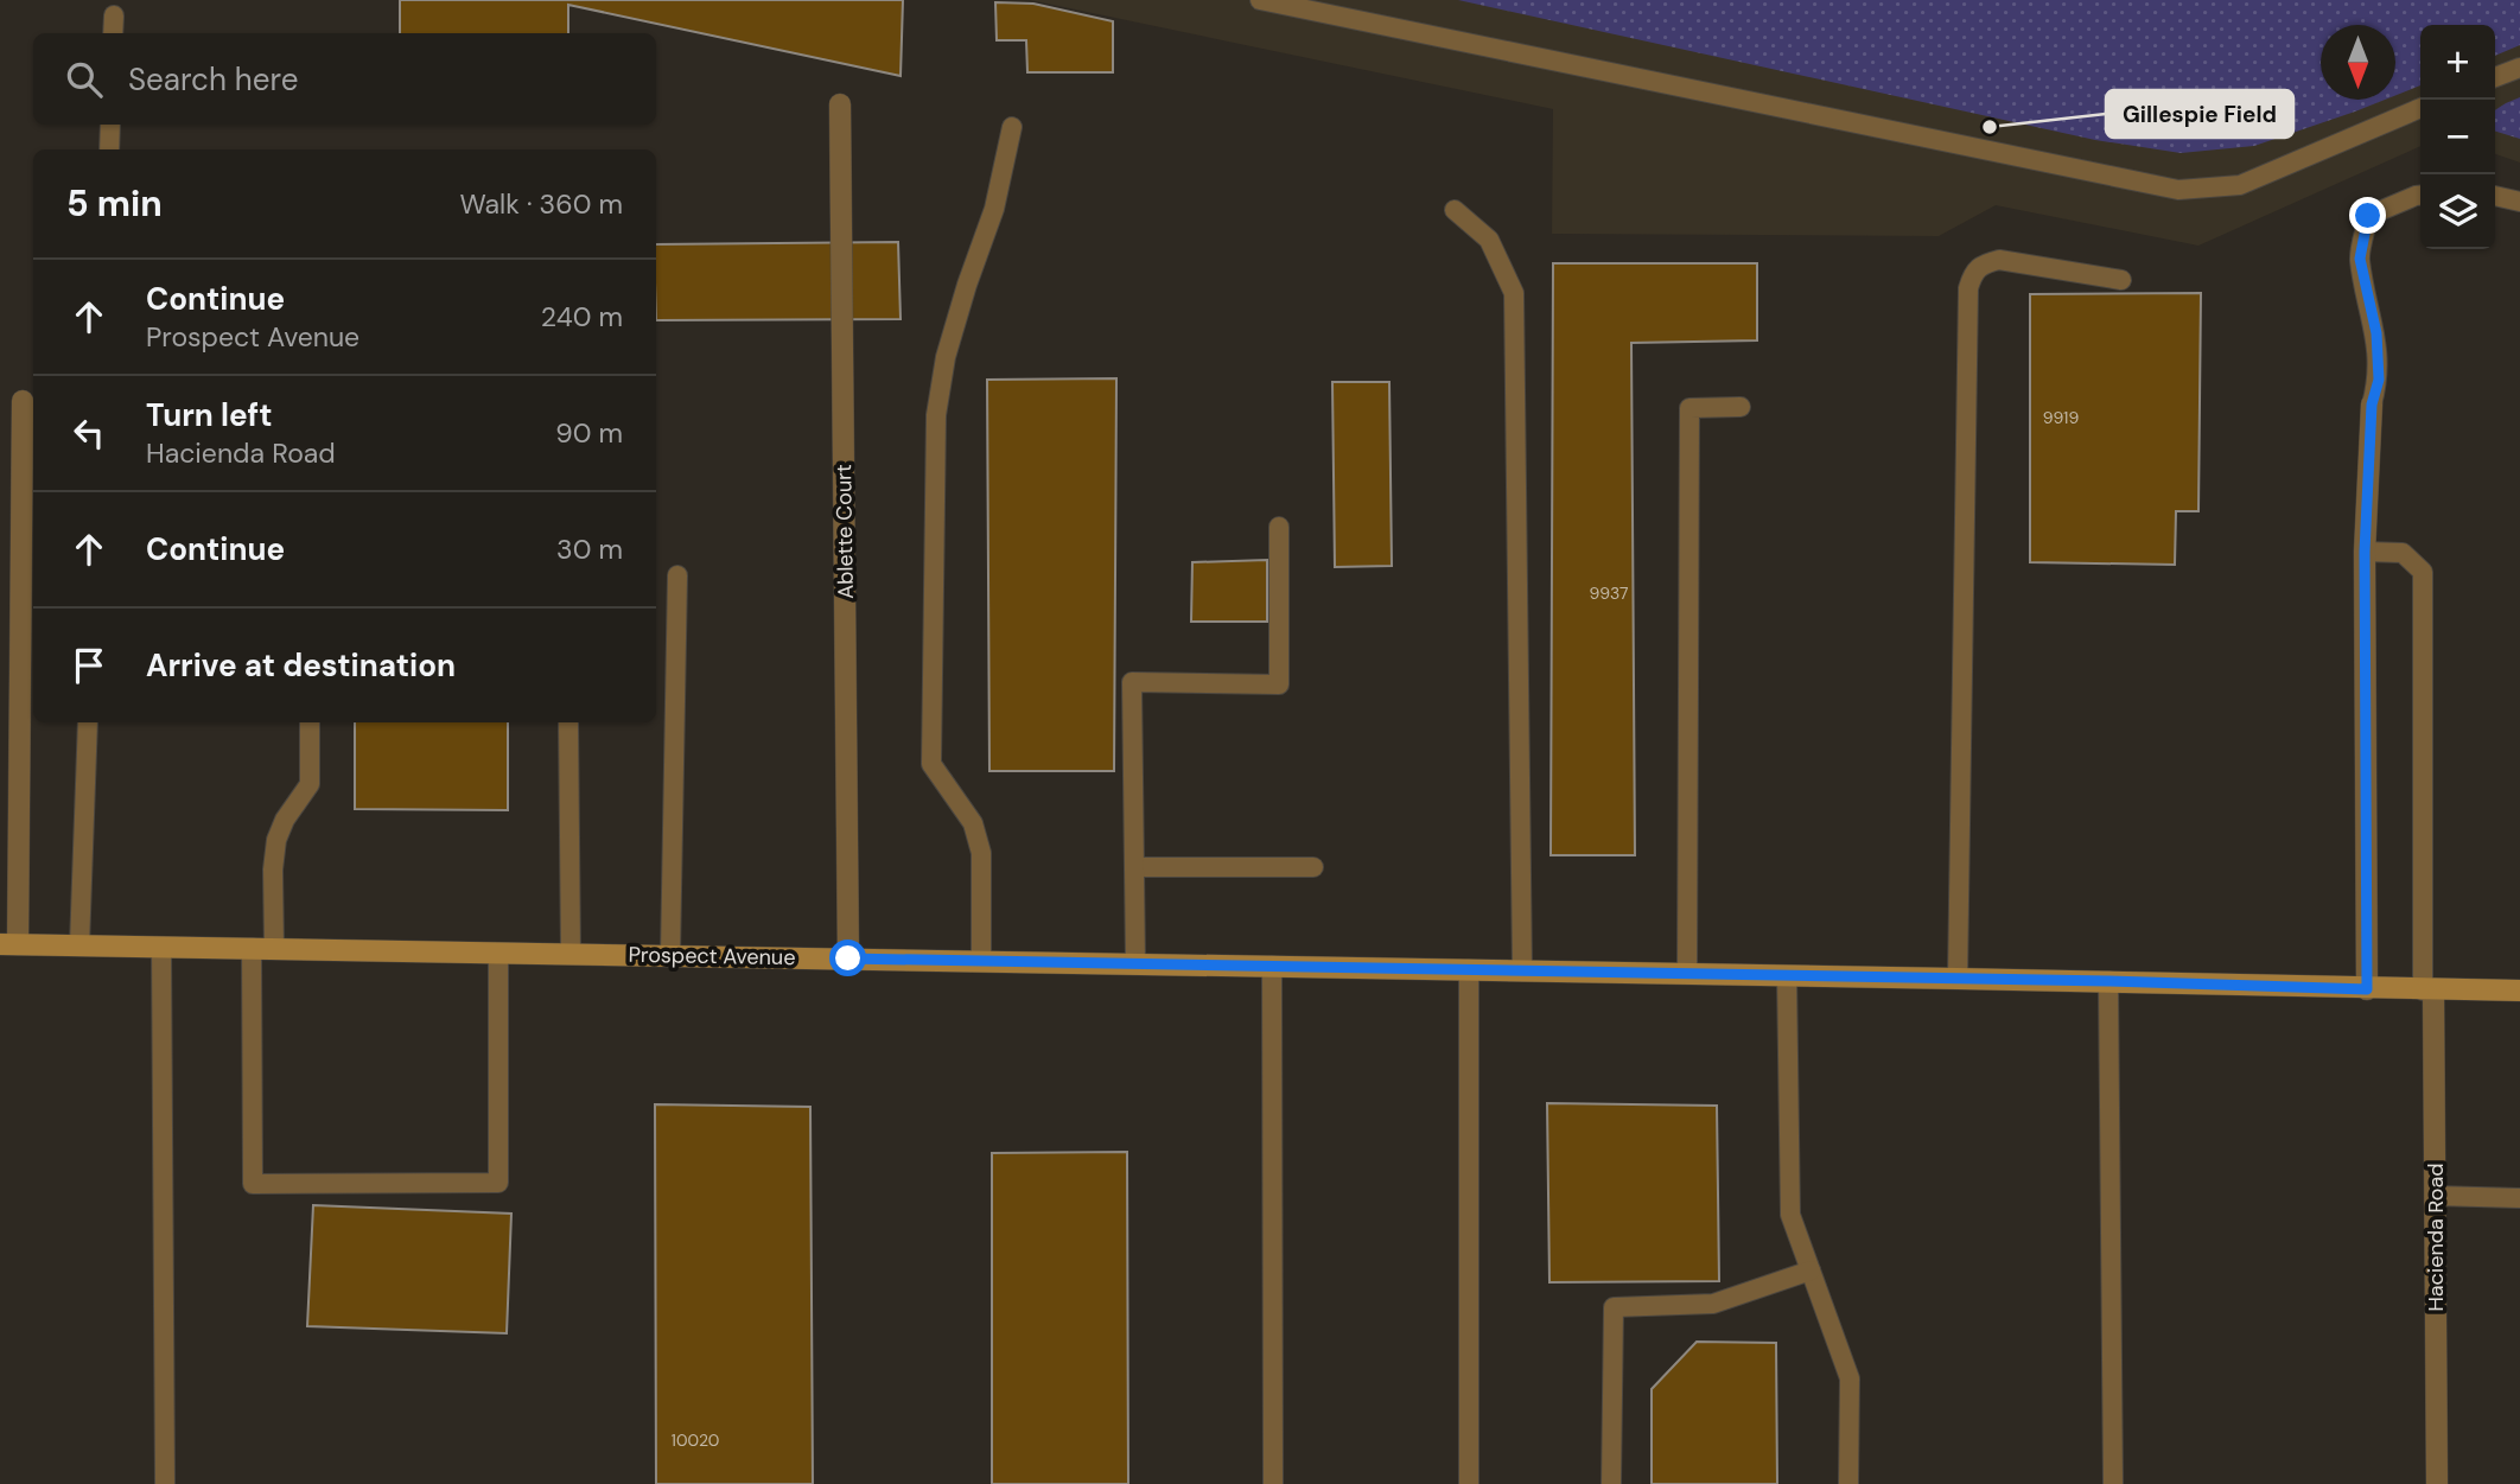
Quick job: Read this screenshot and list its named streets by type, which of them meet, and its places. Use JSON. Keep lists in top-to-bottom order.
{
  "streets": {
    "main road": ["Prospect Avenue"],
    "street": ["Ablette Court", "Hacienda Road"]
  },
  "crossings": [
    ["Ablette Court", "Prospect Avenue"],
    ["Prospect Avenue", "Hacienda Road"]
  ],
  "places": ["Gillespie Field"],
  "house_numbers": ["9919", "9937", "10020"],
  "north": "bottom",
  "page": {
    "map_buttons": ["+", "−"],
    "search": "Search here",
    "heading": ["5 min", "Walk · 360 m"],
    "list": [
      ["Continue", "Prospect Avenue", "240 m"],
      ["Turn left", "Hacienda Road", "90 m"],
      ["Continue", "30 m"],
      "Arrive at destination"
    ]
  }
}
